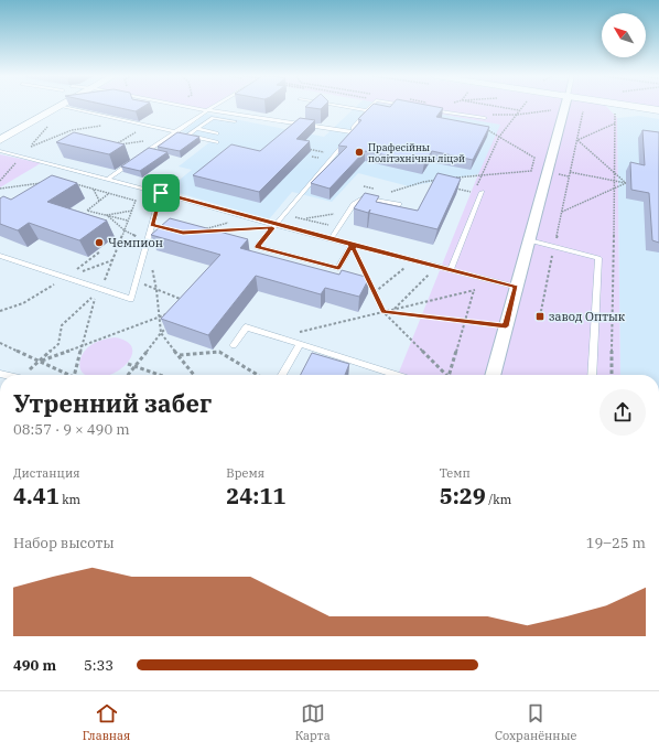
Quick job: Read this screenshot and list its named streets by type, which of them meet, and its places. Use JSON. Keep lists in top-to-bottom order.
{
  "places": {
    "other": ["Прафесійны політэхнічны ліцэй", "Чемпион"],
    "transit": ["завод Оптык"]
  },
  "north": "top left",
  "page": {
    "heading": ["Утренний забег", "08:57 · 9 × 490 m"],
    "stats": [
      ["Дистанция", "4.41 km"],
      ["Время", "24:11"],
      ["Темп", "5:29 /km"]
    ],
    "chart": ["Набор высоты", "19–25 m"],
    "list": [
      {
        "name": "490 m",
        "note": "5:33"
      }
    ],
    "tabs": ["Главная", "Карта", "Сохранённые"]
  }
}
